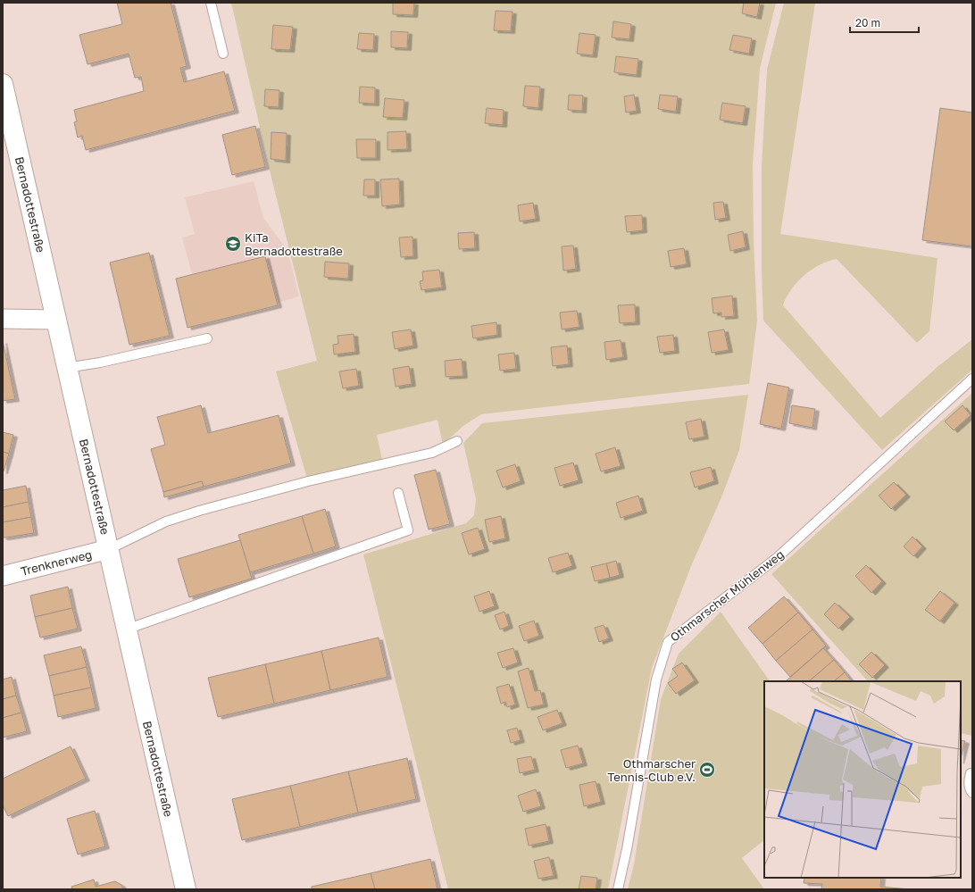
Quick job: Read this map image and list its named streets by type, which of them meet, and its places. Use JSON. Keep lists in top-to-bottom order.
{
  "streets": {
    "street": ["Bernadottestraße", "Trenknerweg"],
    "lane": ["Othmarscher Mühlenweg"]
  },
  "crossings": [
    ["Bernadottestraße", "Trenknerweg"]
  ],
  "places": {
    "school or university": ["KiTa Bernadottestraße"],
    "sports": ["Othmarscher Tennis-Club e.V."]
  },
  "scale_bar": "20 m"
}
